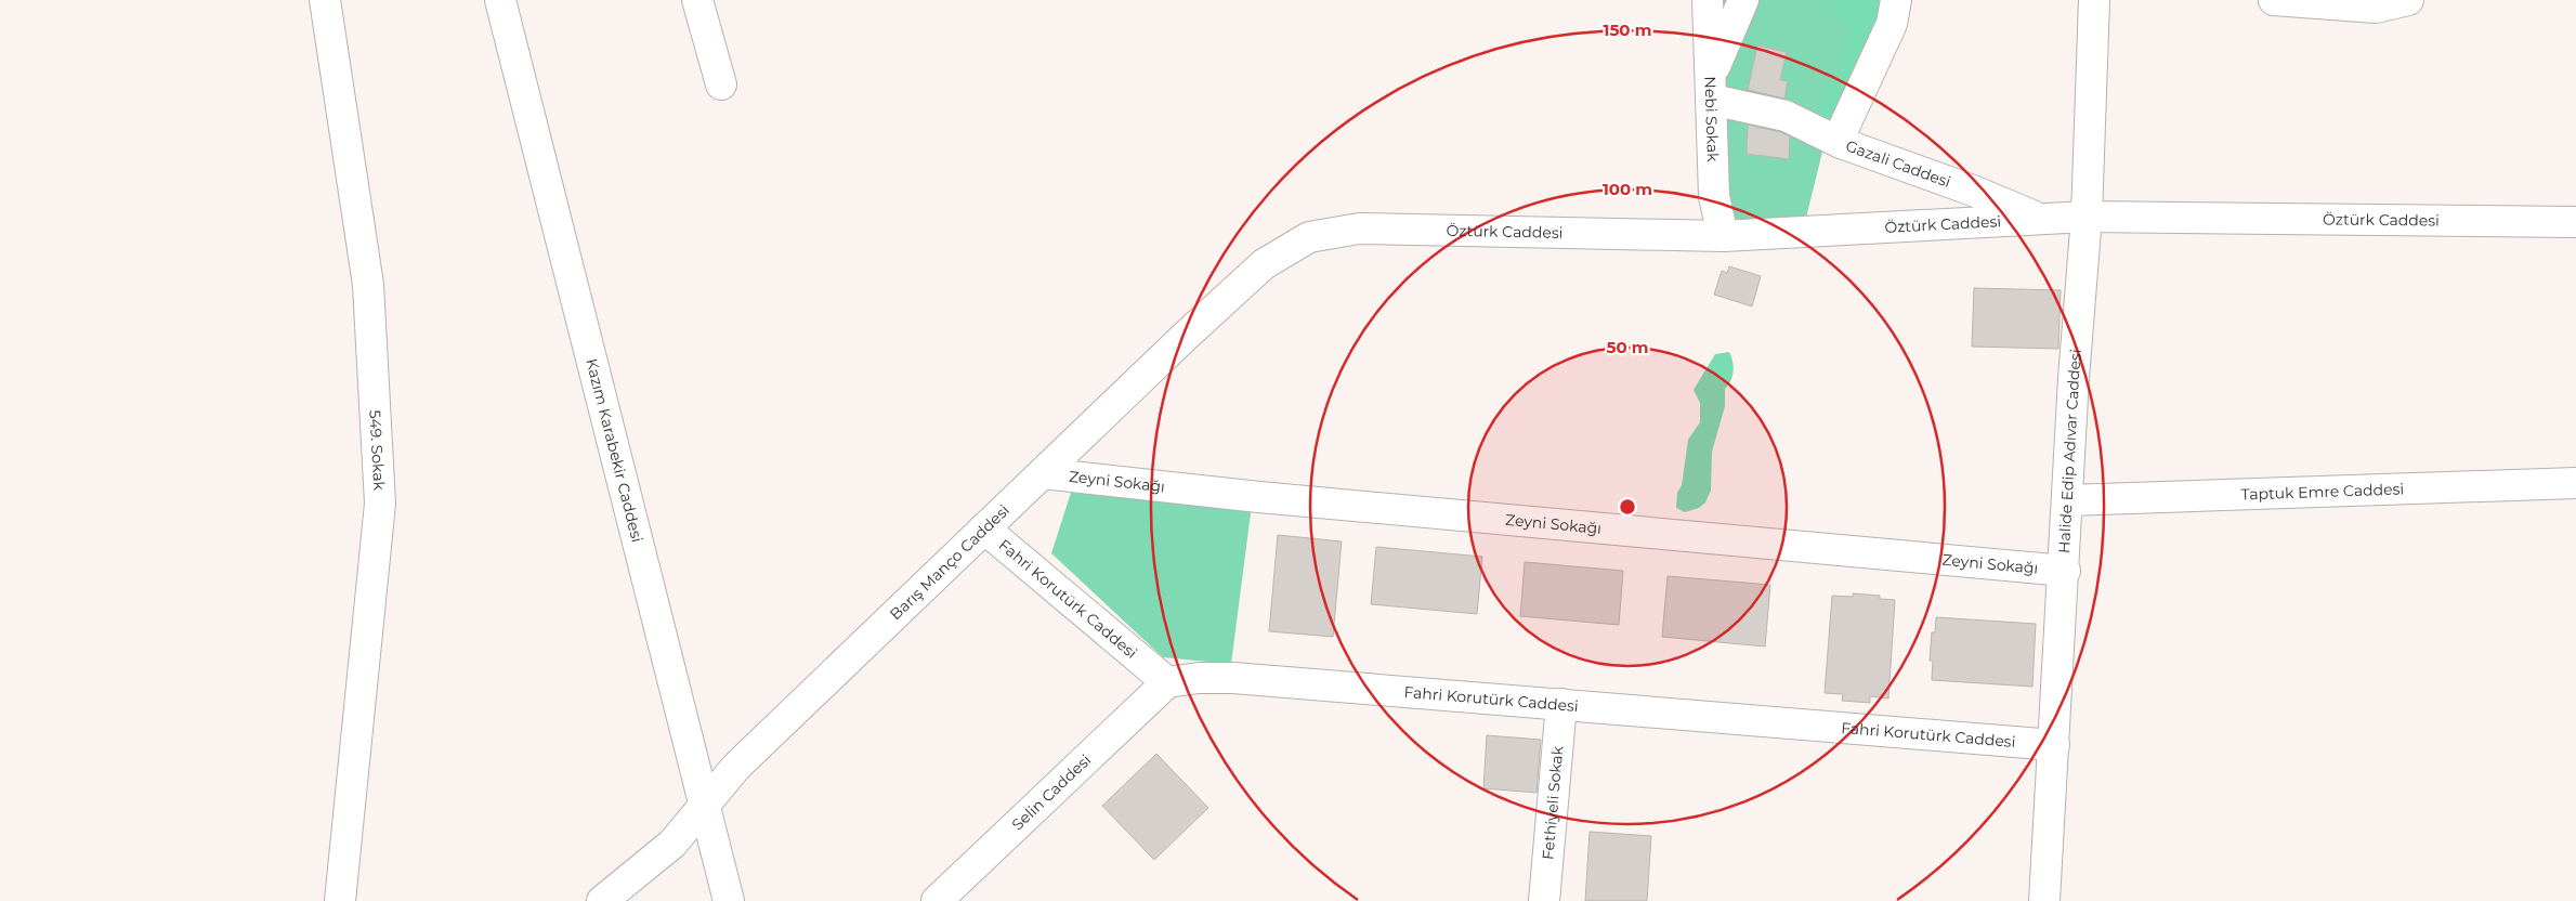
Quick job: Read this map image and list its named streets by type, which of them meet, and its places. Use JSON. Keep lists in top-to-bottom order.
{
  "streets": {
    "street": [
      "Nebi Sokak",
      "Gazali Caddesi",
      "Öztürk Caddesi",
      "549. Sokak",
      "Kazım Karabekir Caddesi",
      "Halide Edip Adıvar Caddesi",
      "Zeyni Sokağı",
      "Taptuk Emre Caddesi",
      "Barış Manço Caddesi",
      "Fahri Korutürk Caddesi",
      "Selin Caddesi",
      "Fethiyeli Sokak"
    ]
  },
  "crossings": [
    ["Nebi Sokak", "Öztürk Caddesi"],
    ["Gazali Caddesi", "Öztürk Caddesi"],
    ["Öztürk Caddesi", "Halide Edip Adıvar Caddesi"],
    ["Öztürk Caddesi", "Barış Manço Caddesi"],
    ["Kazım Karabekir Caddesi", "Barış Manço Caddesi"],
    ["Halide Edip Adıvar Caddesi", "Zeyni Sokağı"],
    ["Halide Edip Adıvar Caddesi", "Taptuk Emre Caddesi"],
    ["Halide Edip Adıvar Caddesi", "Fahri Korutürk Caddesi"],
    ["Zeyni Sokağı", "Barış Manço Caddesi"],
    ["Barış Manço Caddesi", "Fahri Korutürk Caddesi"],
    ["Fahri Korutürk Caddesi", "Selin Caddesi"],
    ["Fahri Korutürk Caddesi", "Fethiyeli Sokak"]
  ],
  "rings": ["150 m", "100 m", "50 m"]
}
